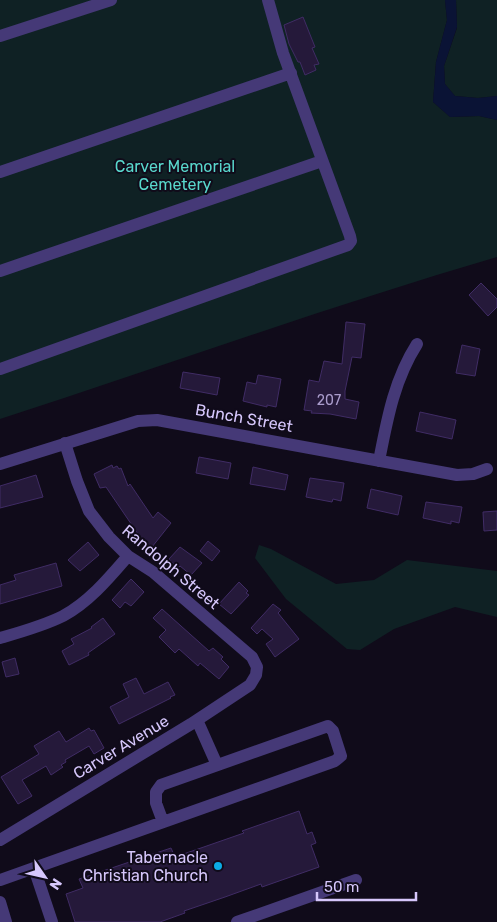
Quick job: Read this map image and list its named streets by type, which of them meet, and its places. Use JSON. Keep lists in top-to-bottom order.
{
  "streets": {
    "street": ["Bunch Street", "Randolph Street", "Carver Avenue"]
  },
  "crossings": [
    ["Bunch Street", "Randolph Street"],
    ["Randolph Street", "Carver Avenue"]
  ],
  "parks": ["Carver Memorial Cemetery"],
  "places": ["Tabernacle Christian Church"],
  "house_numbers": ["207"],
  "scale_bar": "50 m",
  "north": "bottom right"
}
